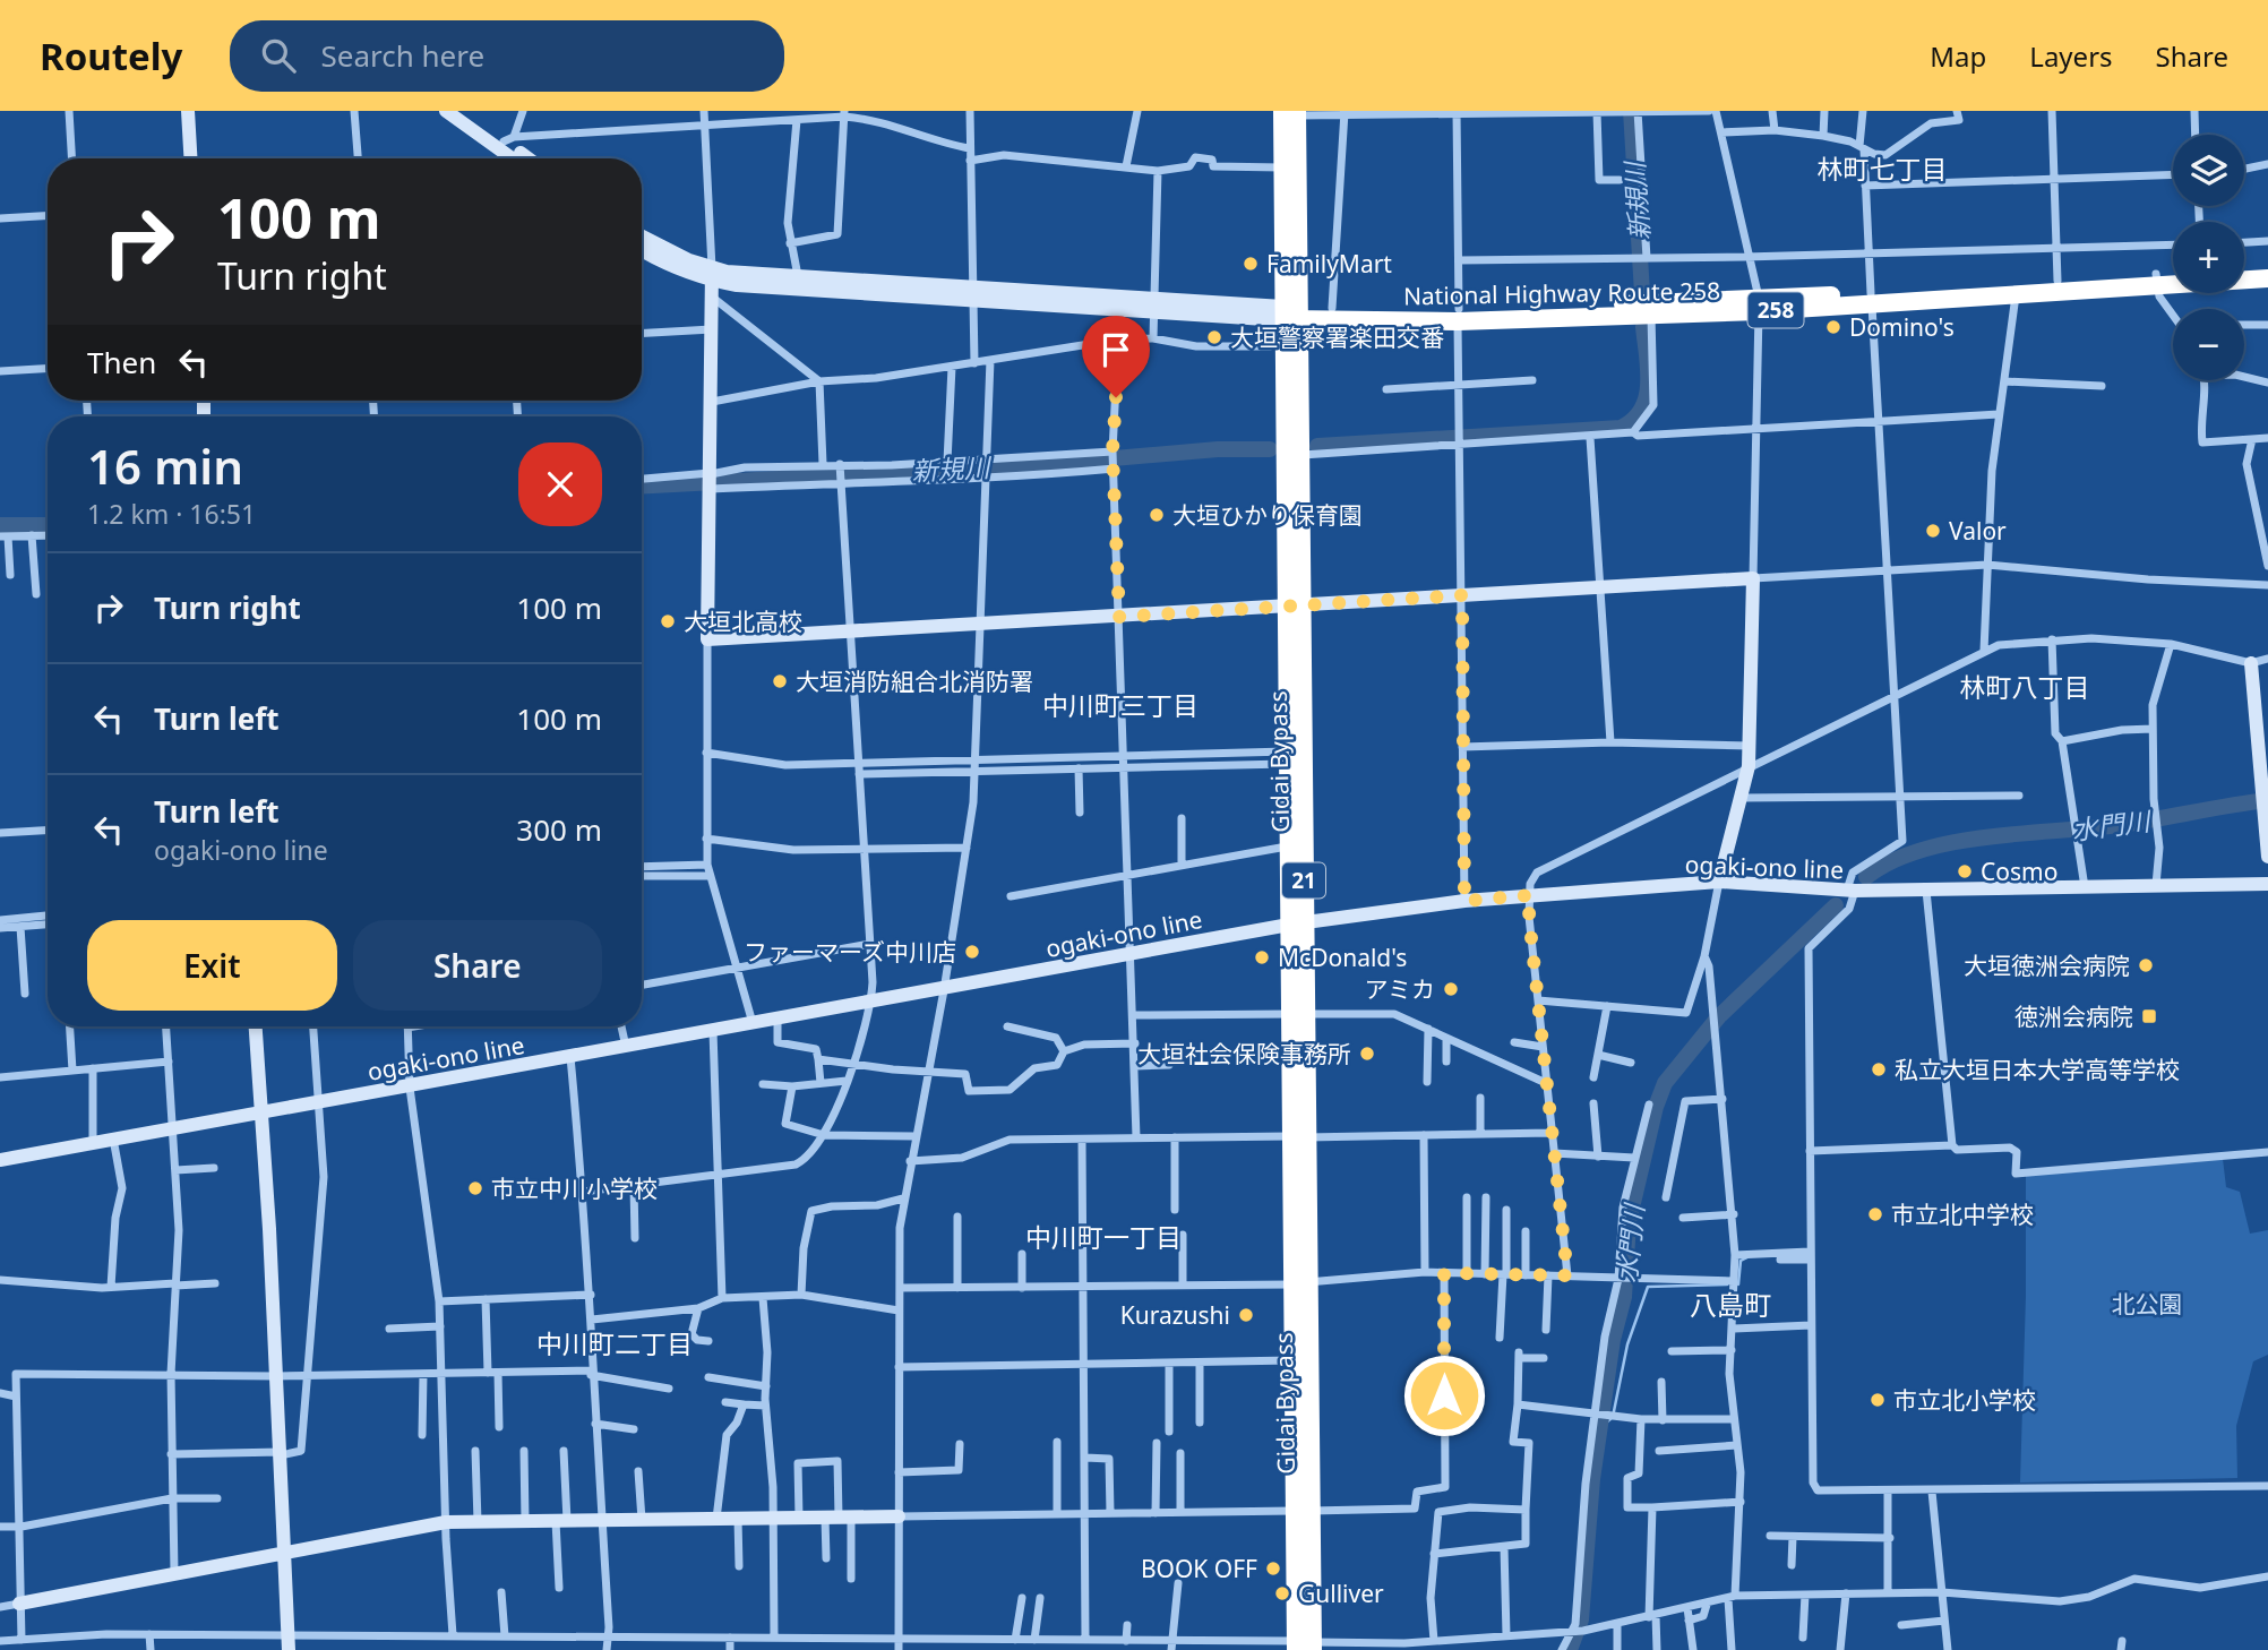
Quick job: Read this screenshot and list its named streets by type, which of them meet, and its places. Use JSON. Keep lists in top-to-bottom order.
{
  "streets": {
    "highway": [
      "National Highway Route 258",
      "258",
      "Gidai Bypass",
      "21"
    ],
    "main road": ["ogaki-ono line"]
  },
  "crossings": [
    ["National Highway Route 258", "Gidai Bypass"],
    ["Gidai Bypass", "ogaki-ono line"]
  ],
  "districts": [
    "林町七丁目",
    "林町八丁目",
    "中川町三丁目",
    "中川町一丁目",
    "八島町",
    "中川町二丁目"
  ],
  "water": ["新規川", "水門川"],
  "parks": ["北公園"],
  "places": {
    "other": [
      "FamilyMart",
      "Domino's",
      "大垣警察署楽田交番",
      "大垣ひかり保育園",
      "Valor",
      "大垣北高校",
      "大垣消防組合北消防署",
      "Cosmo",
      "ファーマーズ中川店",
      "McDonald's",
      "大垣徳洲会病院",
      "アミカ",
      "大垣社会保険事務所",
      "私立大垣日本大学高等学校",
      "市立中川小学校",
      "市立北中学校",
      "Kurazushi",
      "市立北小学校",
      "BOOK OFF",
      "Gulliver"
    ],
    "transit": ["徳洲会病院"]
  },
  "page": {
    "header": "Routely",
    "search": "Search here",
    "nav": ["Map", "Layers", "Share"],
    "map_buttons": ["+", "−"],
    "turn": ["100 m", "Turn right"],
    "then": "Then",
    "heading": ["16 min", "1.2 km · 16:51"],
    "list": [
      {
        "name": "Turn right",
        "value": "100 m"
      },
      {
        "name": "Turn left",
        "value": "100 m"
      },
      {
        "name": "Turn left",
        "note": "ogaki-ono line",
        "value": "300 m"
      }
    ],
    "buttons": ["Exit", "Share"]
  }
}
